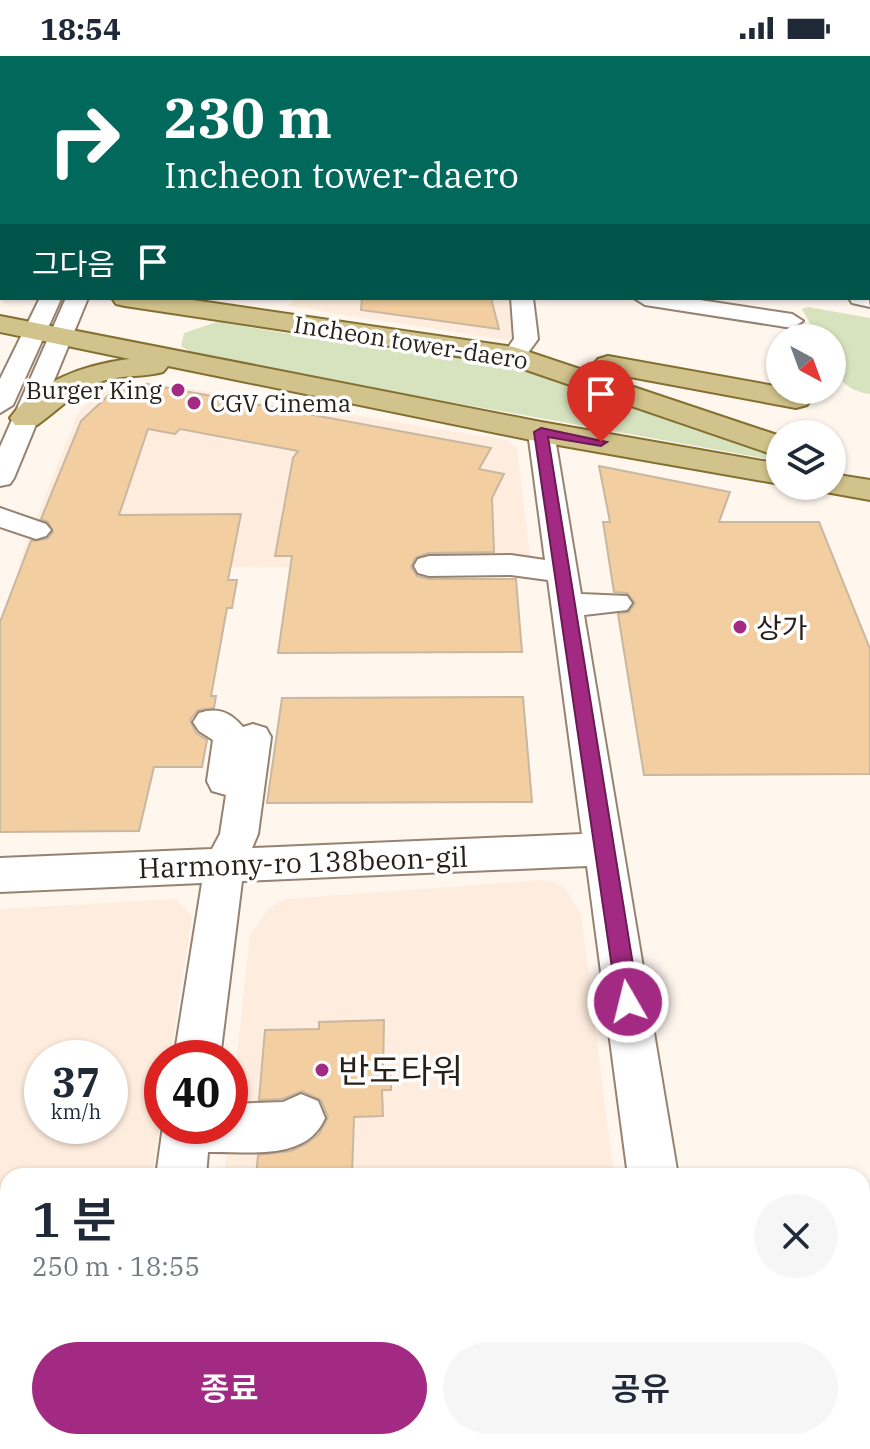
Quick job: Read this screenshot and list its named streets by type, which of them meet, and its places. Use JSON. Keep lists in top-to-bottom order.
{
  "streets": {
    "main road": ["Incheon tower-daero"],
    "street": ["Harmony-ro 138beon-gil"]
  },
  "places": [
    "Burger King",
    "CGV Cinema",
    "상가",
    "반도타워"
  ],
  "north": "bottom right",
  "page": {
    "status": "18:54",
    "turn": ["230 m", "Incheon tower-daero"],
    "then": "그다음",
    "speed": "37 km/h",
    "limit": "40",
    "heading": ["1 분", "250 m · 18:55"],
    "buttons": ["종료", "공유"]
  }
}
